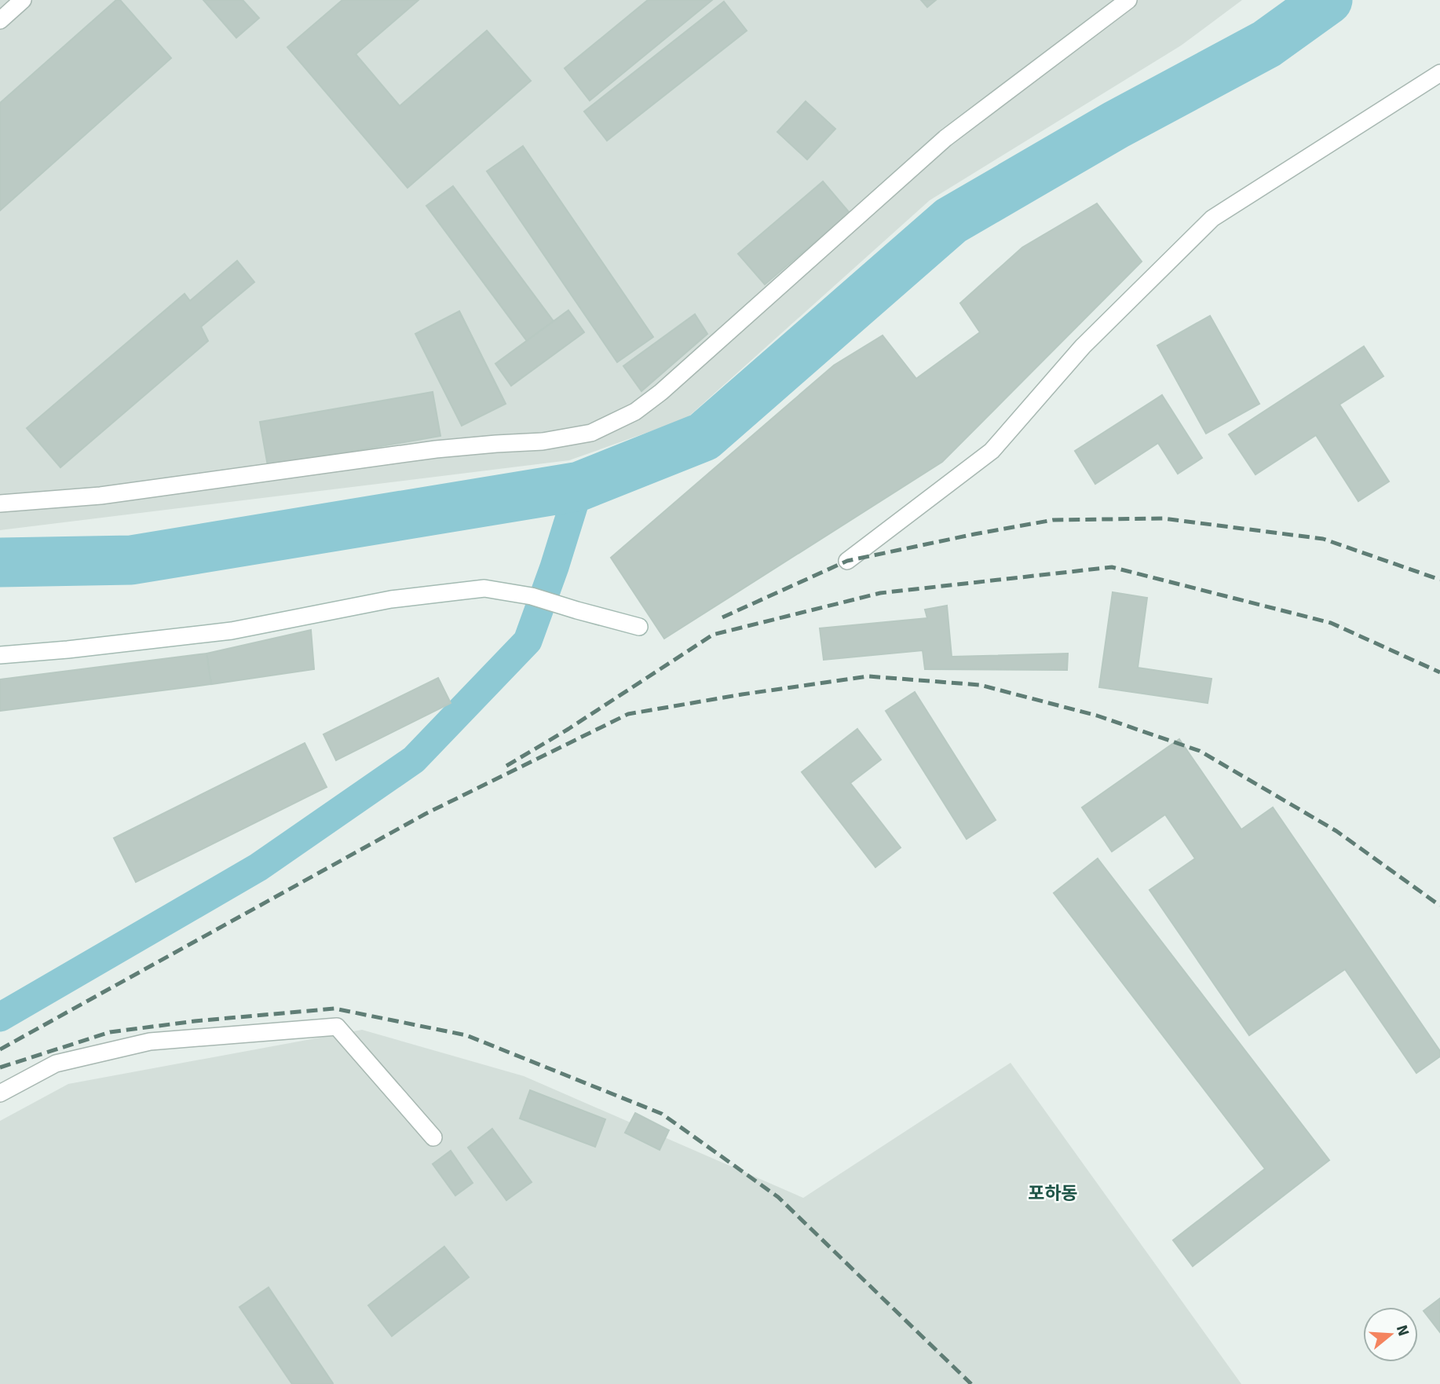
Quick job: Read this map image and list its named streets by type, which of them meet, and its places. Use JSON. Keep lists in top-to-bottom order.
{
  "districts": ["포하동"],
  "north": "right"
}
